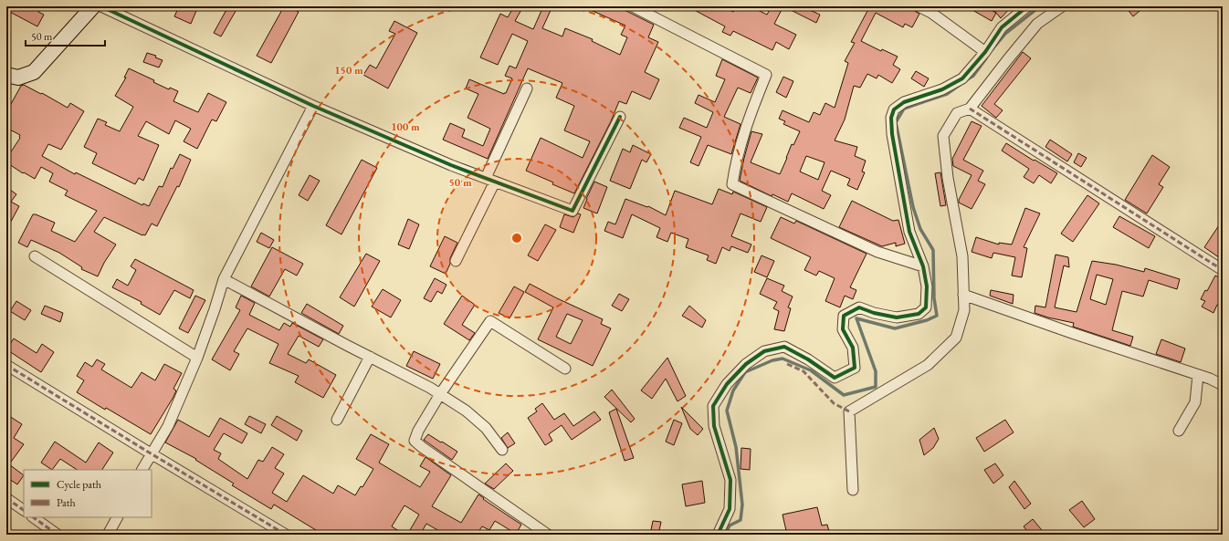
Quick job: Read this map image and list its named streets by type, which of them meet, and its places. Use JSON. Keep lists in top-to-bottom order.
{
  "legend": ["Cycle path", "Path"],
  "scale_bar": "50 m",
  "rings": ["150 m", "100 m", "50 m"]
}
